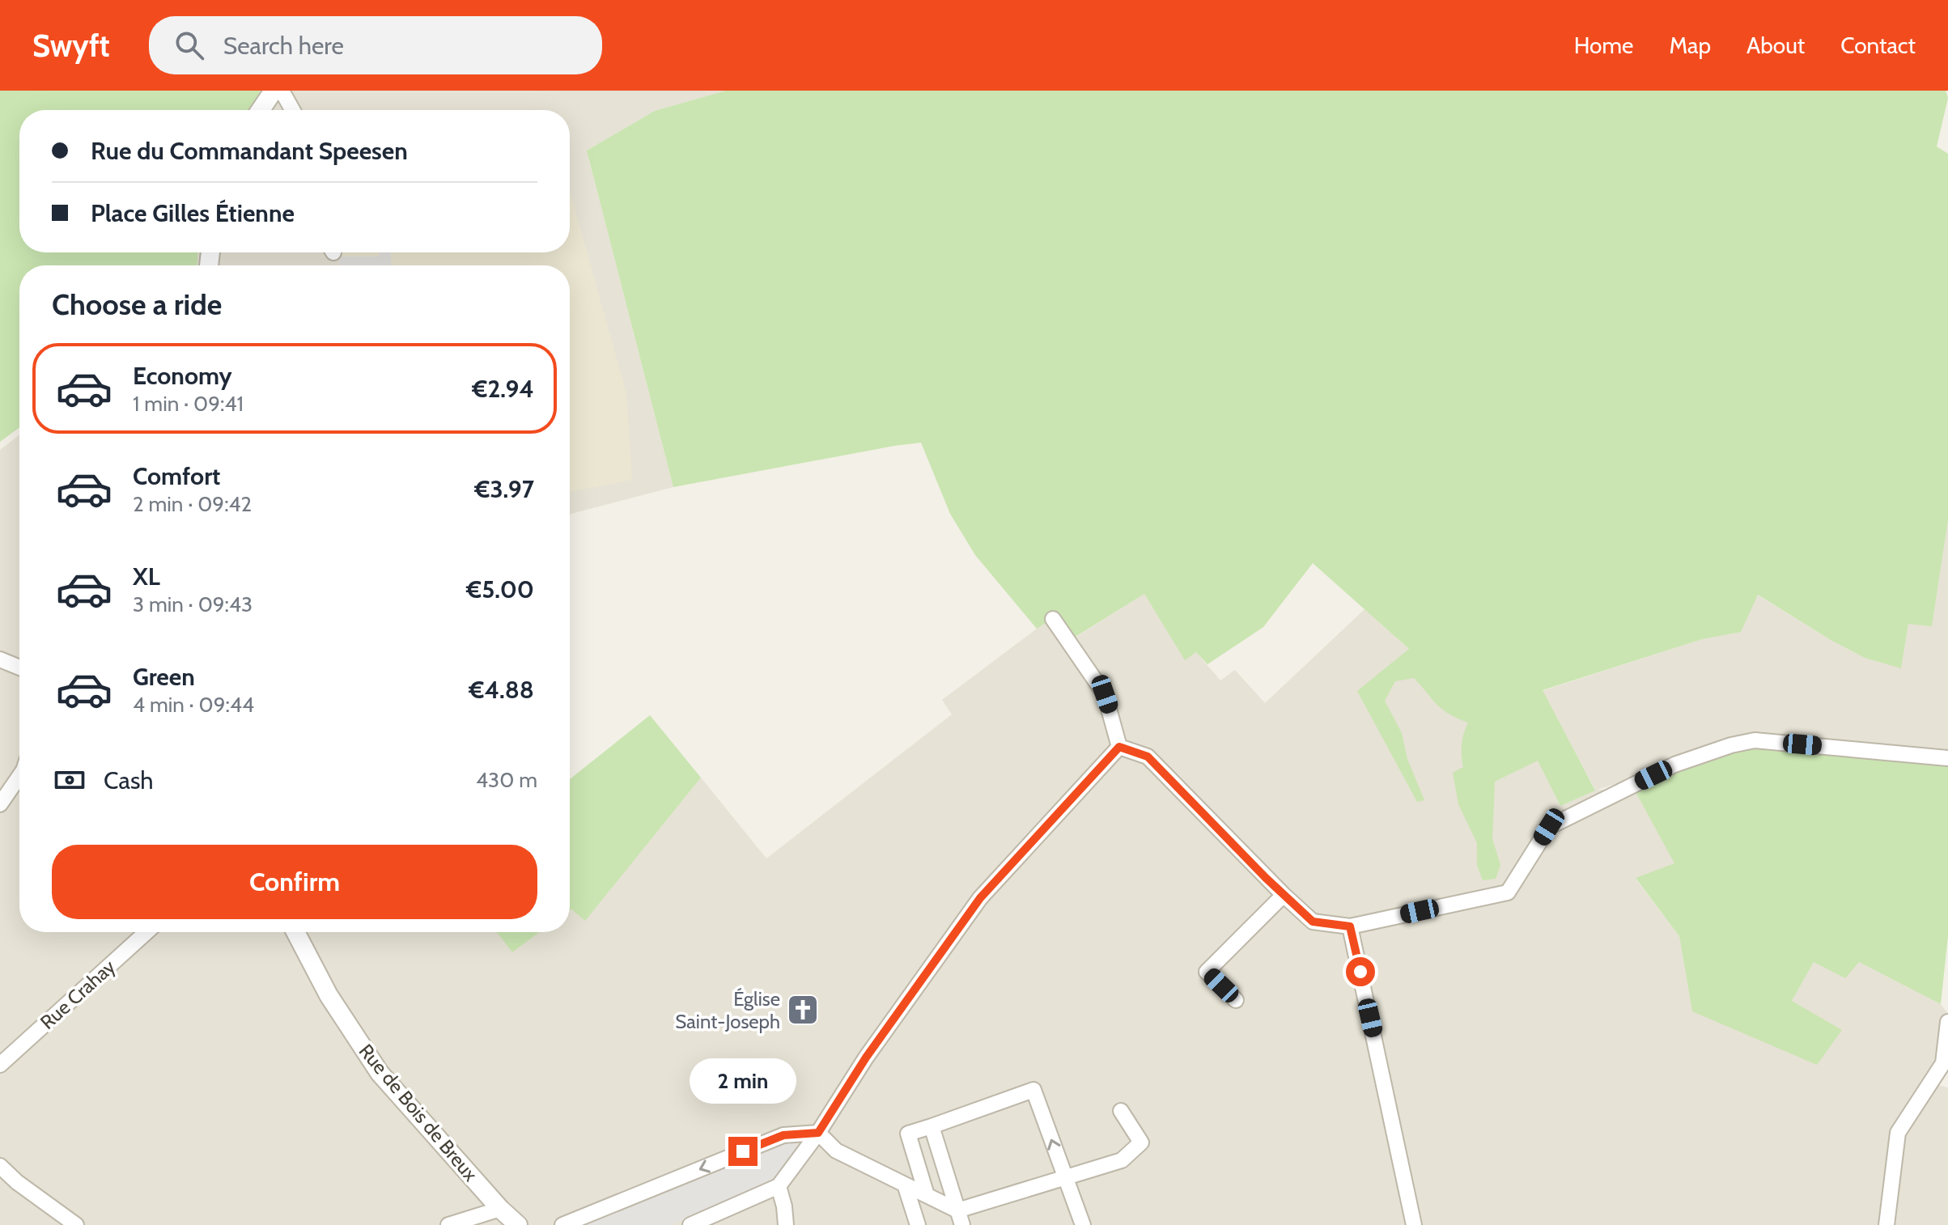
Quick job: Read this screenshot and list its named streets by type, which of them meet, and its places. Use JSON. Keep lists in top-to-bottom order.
{
  "streets": {
    "street": ["Rue Crahay", "Rue de Bois de Breux"]
  },
  "places": {
    "church": ["Église Saint-Joseph"]
  },
  "page": {
    "header": "Swyft",
    "search": "Search here",
    "nav": [
      "Home",
      "Map",
      "About",
      "Contact"
    ],
    "banner": ["Rue du Commandant Speesen", "Place Gilles Étienne"],
    "heading": "Choose a ride",
    "list": [
      {
        "name": "Economy",
        "note": "1 min · 09:41",
        "value": "€2.94"
      },
      {
        "name": "Comfort",
        "note": "2 min · 09:42",
        "value": "€3.97"
      },
      {
        "name": "XL",
        "note": "3 min · 09:43",
        "value": "€5.00"
      },
      {
        "name": "Green",
        "note": "4 min · 09:44",
        "value": "€4.88"
      }
    ],
    "pay": ["Cash", "430 m"],
    "buttons": "Confirm",
    "bubble": "2 min"
  }
}
